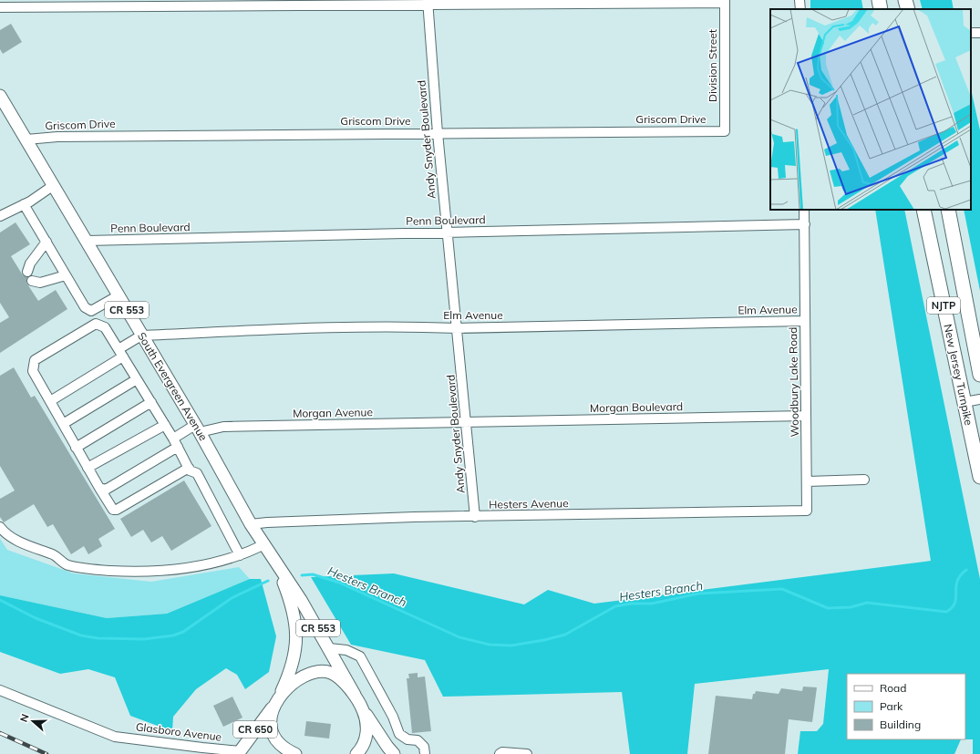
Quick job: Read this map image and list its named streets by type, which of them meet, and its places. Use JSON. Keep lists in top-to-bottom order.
{
  "streets": {
    "highway": ["NJTP", "New Jersey Turnpike"],
    "main road": ["CR 553", "South Evergreen Avenue", "CR 650"],
    "street": [
      "Division Street",
      "Griscom Drive",
      "Andy Snyder Boulevard",
      "Penn Boulevard",
      "Elm Avenue",
      "Woodbury Lake Road",
      "Morgan Boulevard",
      "Morgan Avenue",
      "Hesters Avenue",
      "Glasboro Avenue"
    ]
  },
  "crossings": [
    ["Division Street", "Griscom Drive"],
    ["Griscom Drive", "Andy Snyder Boulevard"],
    ["Griscom Drive", "South Evergreen Avenue"],
    ["Andy Snyder Boulevard", "Penn Boulevard"],
    ["Andy Snyder Boulevard", "Elm Avenue"],
    ["Andy Snyder Boulevard", "Morgan Boulevard"],
    ["Andy Snyder Boulevard", "Morgan Avenue"],
    ["Andy Snyder Boulevard", "Hesters Avenue"],
    ["Penn Boulevard", "Woodbury Lake Road"],
    ["Penn Boulevard", "South Evergreen Avenue"],
    ["Elm Avenue", "Woodbury Lake Road"],
    ["Elm Avenue", "South Evergreen Avenue"],
    ["Woodbury Lake Road", "Morgan Boulevard"],
    ["Woodbury Lake Road", "Hesters Avenue"],
    ["South Evergreen Avenue", "Morgan Avenue"],
    ["South Evergreen Avenue", "Hesters Avenue"],
    ["South Evergreen Avenue", "Glasboro Avenue"],
    ["Morgan Boulevard", "Morgan Avenue"]
  ],
  "water": ["Hesters Branch"],
  "legend": ["Road", "Park", "Building"],
  "north": "left"
}
